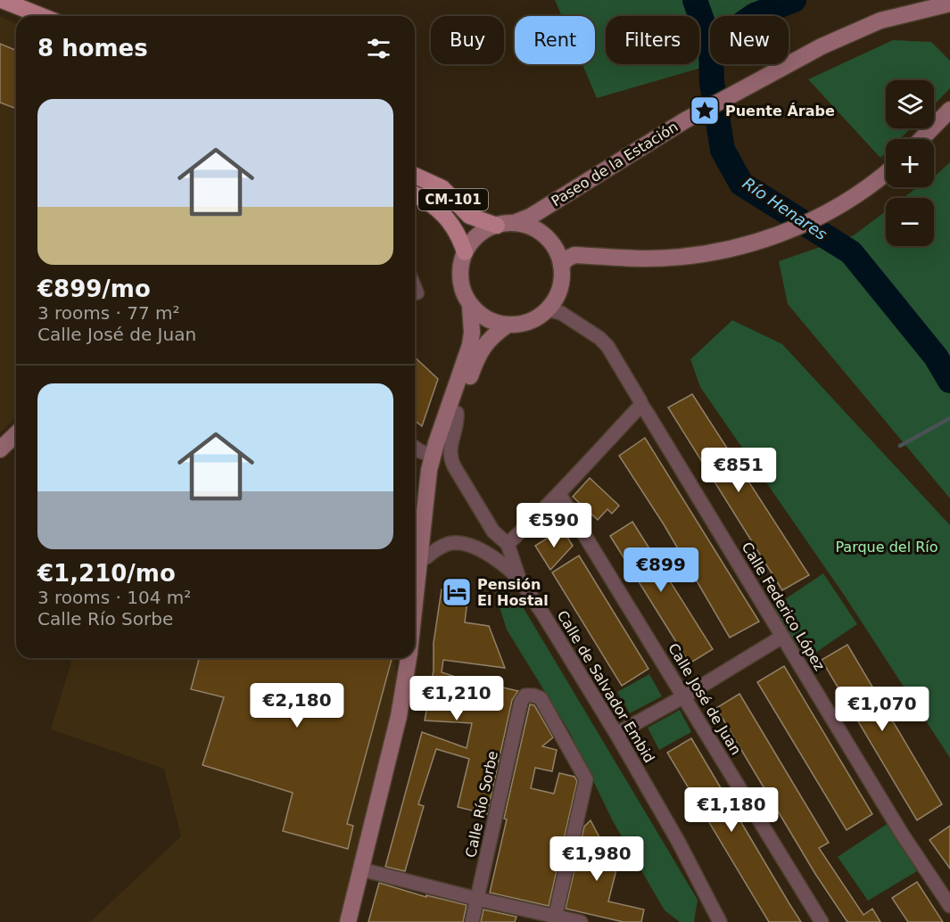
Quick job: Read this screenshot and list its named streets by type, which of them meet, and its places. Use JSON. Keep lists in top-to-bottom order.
{
  "streets": {
    "main road": ["Paseo de la Estación", "CM-101"],
    "street": [
      "Calle Federico López",
      "Calle de Salvador Embid",
      "Calle José de Juan",
      "Calle Río Sorbe"
    ]
  },
  "crossings": [
    ["Paseo de la Estación", "CM-101"],
    ["Paseo de la Estación", "Calle Federico López"],
    ["CM-101", "Calle Federico López"]
  ],
  "water": ["Río Henares"],
  "parks": ["Parque del Río"],
  "places": {
    "place": ["Puente Árabe"],
    "hotel": ["Pensión El Hostal"]
  },
  "page": {
    "chip": [
      "Buy",
      "Rent",
      "Filters",
      "New"
    ],
    "heading": "8 homes",
    "map_buttons": ["+", "−"],
    "list": [
      {
        "name": "€899/mo",
        "note": "3 rooms · 77 m² · Calle José de Juan"
      },
      {
        "name": "€1,210/mo",
        "note": "3 rooms · 104 m² · Calle Río Sorbe"
      }
    ],
    "price": [
      "€851",
      "€590",
      "€899",
      "€1,210",
      "€2,180",
      "€1,070",
      "€1,180",
      "€1,980"
    ]
  }
}
